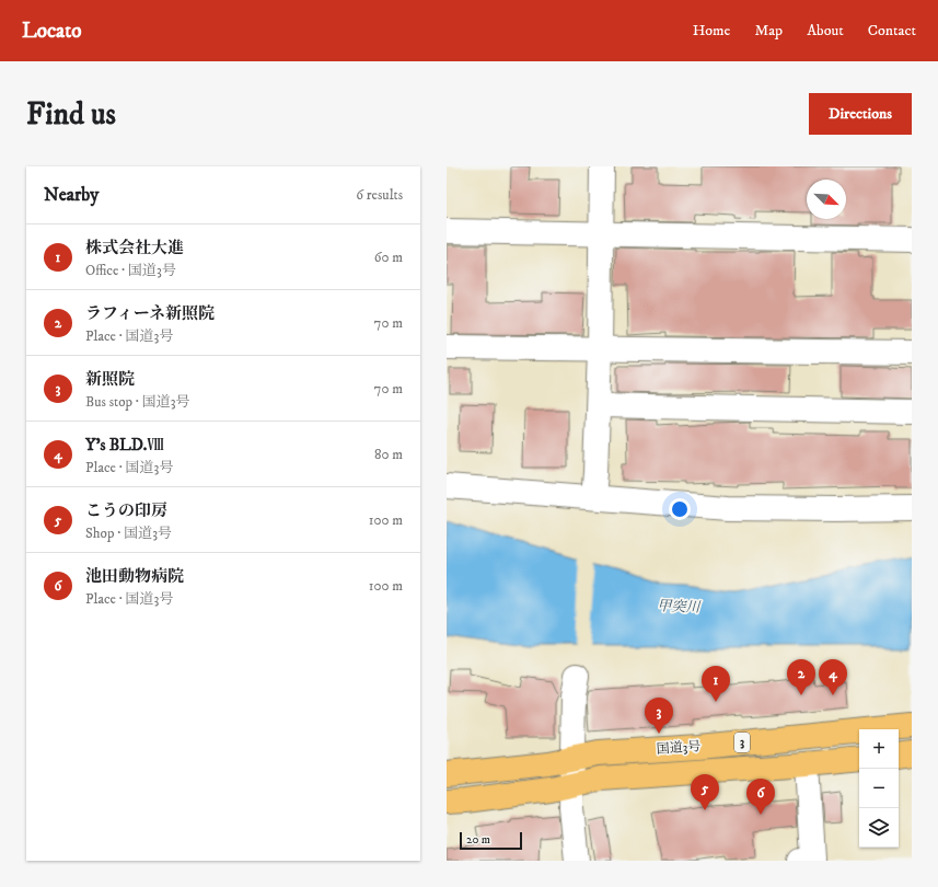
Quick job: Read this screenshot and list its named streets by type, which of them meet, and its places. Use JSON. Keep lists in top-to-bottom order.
{
  "streets": {
    "highway": ["3", "国道3号"]
  },
  "water": ["甲突川"],
  "scale_bar": "20 m",
  "north": "bottom right",
  "page": {
    "header": "Locato",
    "nav": [
      "Home",
      "Map",
      "About",
      "Contact"
    ],
    "buttons": "Directions",
    "title": "Find us",
    "heading": ["Nearby", "6 results"],
    "list": [
      {
        "mark": "1",
        "name": "株式会社大進",
        "note": "Office · 国道3号",
        "value": "60 m"
      },
      {
        "mark": "2",
        "name": "ラフィーネ新照院",
        "note": "Place · 国道3号",
        "value": "70 m"
      },
      {
        "mark": "3",
        "name": "新照院",
        "note": "Bus stop · 国道3号",
        "value": "70 m"
      },
      {
        "mark": "4",
        "name": "Y's BLD.Ⅷ",
        "note": "Place · 国道3号",
        "value": "80 m"
      },
      {
        "mark": "5",
        "name": "こうの印房",
        "note": "Shop · 国道3号",
        "value": "100 m"
      },
      {
        "mark": "6",
        "name": "池田動物病院",
        "note": "Place · 国道3号",
        "value": "100 m"
      }
    ],
    "pins": [
      "2",
      "4",
      "1",
      "3",
      "5",
      "6"
    ],
    "map_buttons": ["+", "−"],
    "scale": "20 m"
  }
}
